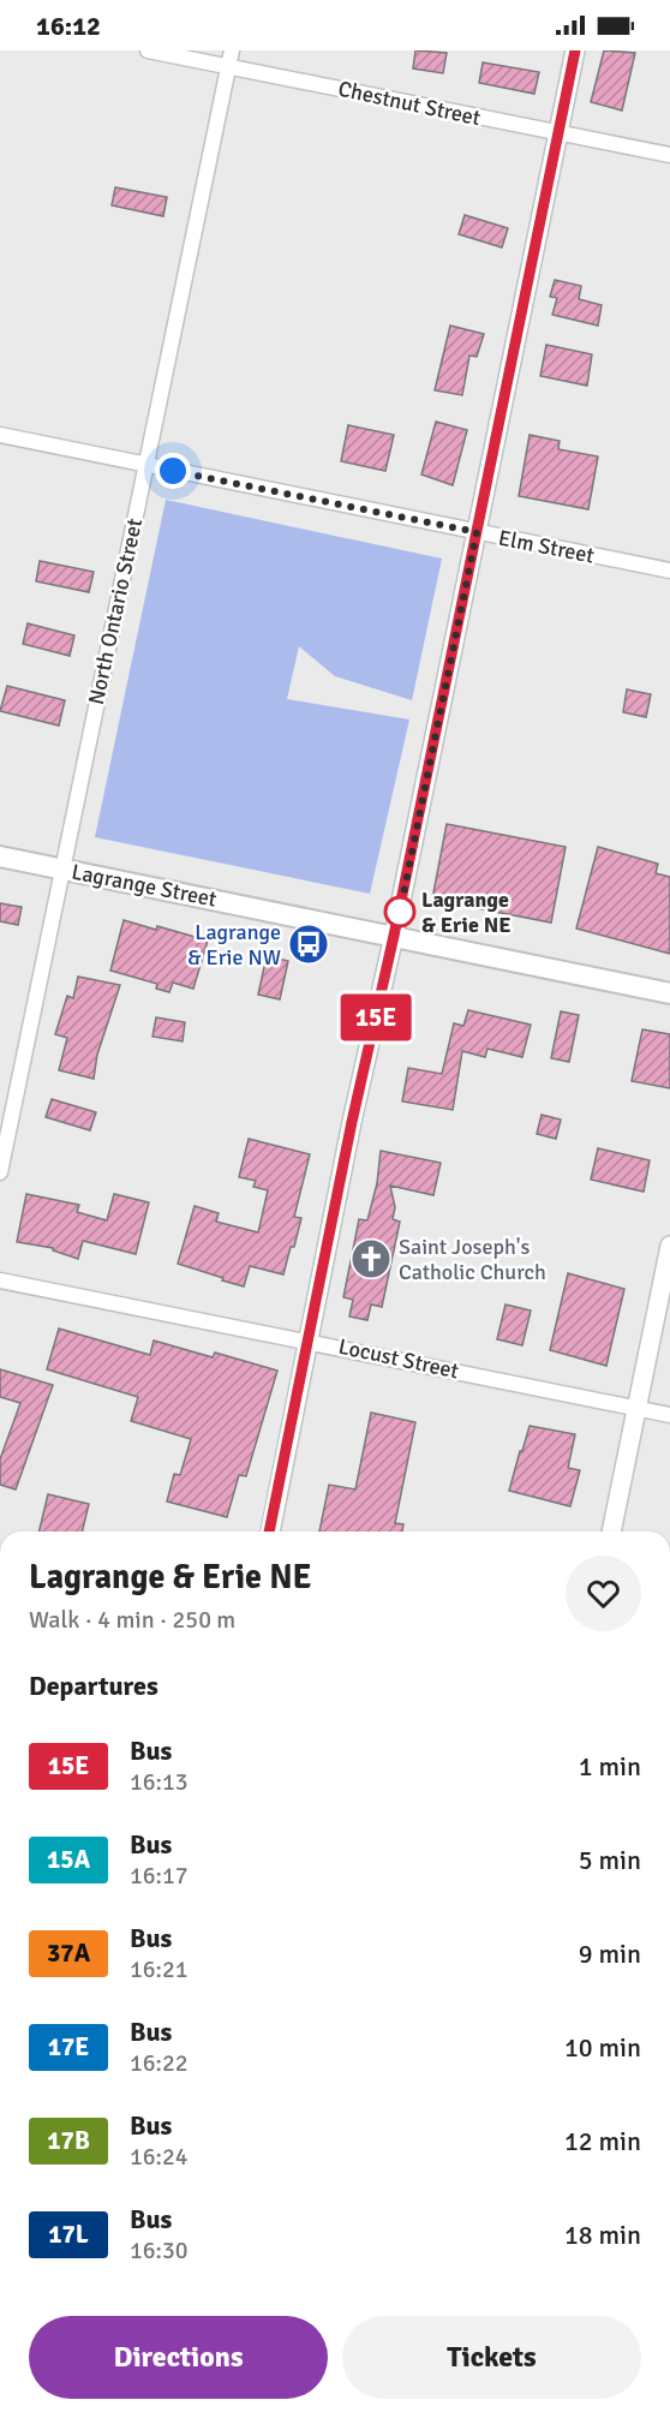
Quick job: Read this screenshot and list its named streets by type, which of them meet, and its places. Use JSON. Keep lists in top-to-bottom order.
{
  "streets": {
    "main road": ["Lagrange Street"],
    "street": [
      "Chestnut Street",
      "Elm Street",
      "North Ontario Street",
      "Locust Street"
    ]
  },
  "crossings": [
    ["Chestnut Street", "North Ontario Street"],
    ["Elm Street", "North Ontario Street"],
    ["North Ontario Street", "Lagrange Street"]
  ],
  "places": {
    "other": ["Lagrange & Erie NE"],
    "bus stop": ["Lagrange & Erie NW"],
    "church": ["Saint Joseph's Catholic Church"]
  },
  "lines": ["bus line 15E"],
  "page": {
    "status": "16:12",
    "on_map": "15E",
    "heading": [
      ["Lagrange & Erie NE", "Walk · 4 min · 250 m"],
      "Departures"
    ],
    "list": [
      {
        "mark": "15E",
        "name": "Bus",
        "note": "16:13",
        "value": "1 min"
      },
      {
        "mark": "15A",
        "name": "Bus",
        "note": "16:17",
        "value": "5 min"
      },
      {
        "mark": "37A",
        "name": "Bus",
        "note": "16:21",
        "value": "9 min"
      },
      {
        "mark": "17E",
        "name": "Bus",
        "note": "16:22",
        "value": "10 min"
      },
      {
        "mark": "17B",
        "name": "Bus",
        "note": "16:24",
        "value": "12 min"
      },
      {
        "mark": "17L",
        "name": "Bus",
        "note": "16:30",
        "value": "18 min"
      }
    ],
    "buttons": ["Directions", "Tickets"]
  }
}
